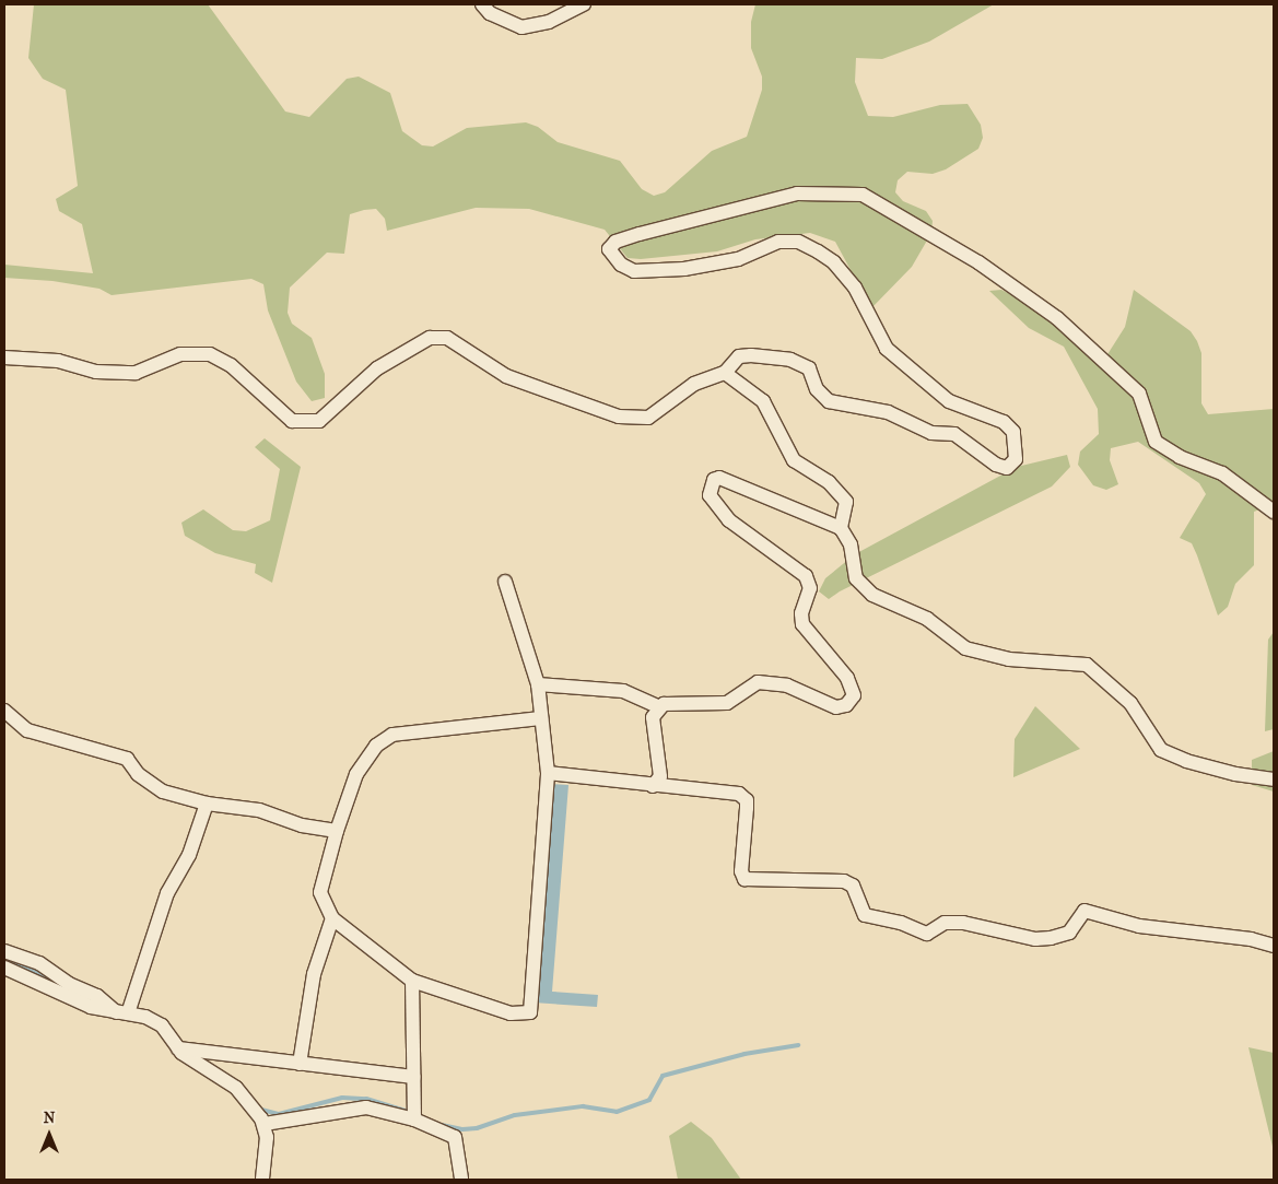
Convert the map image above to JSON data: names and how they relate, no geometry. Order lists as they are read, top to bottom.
{
  "north": "top"
}
